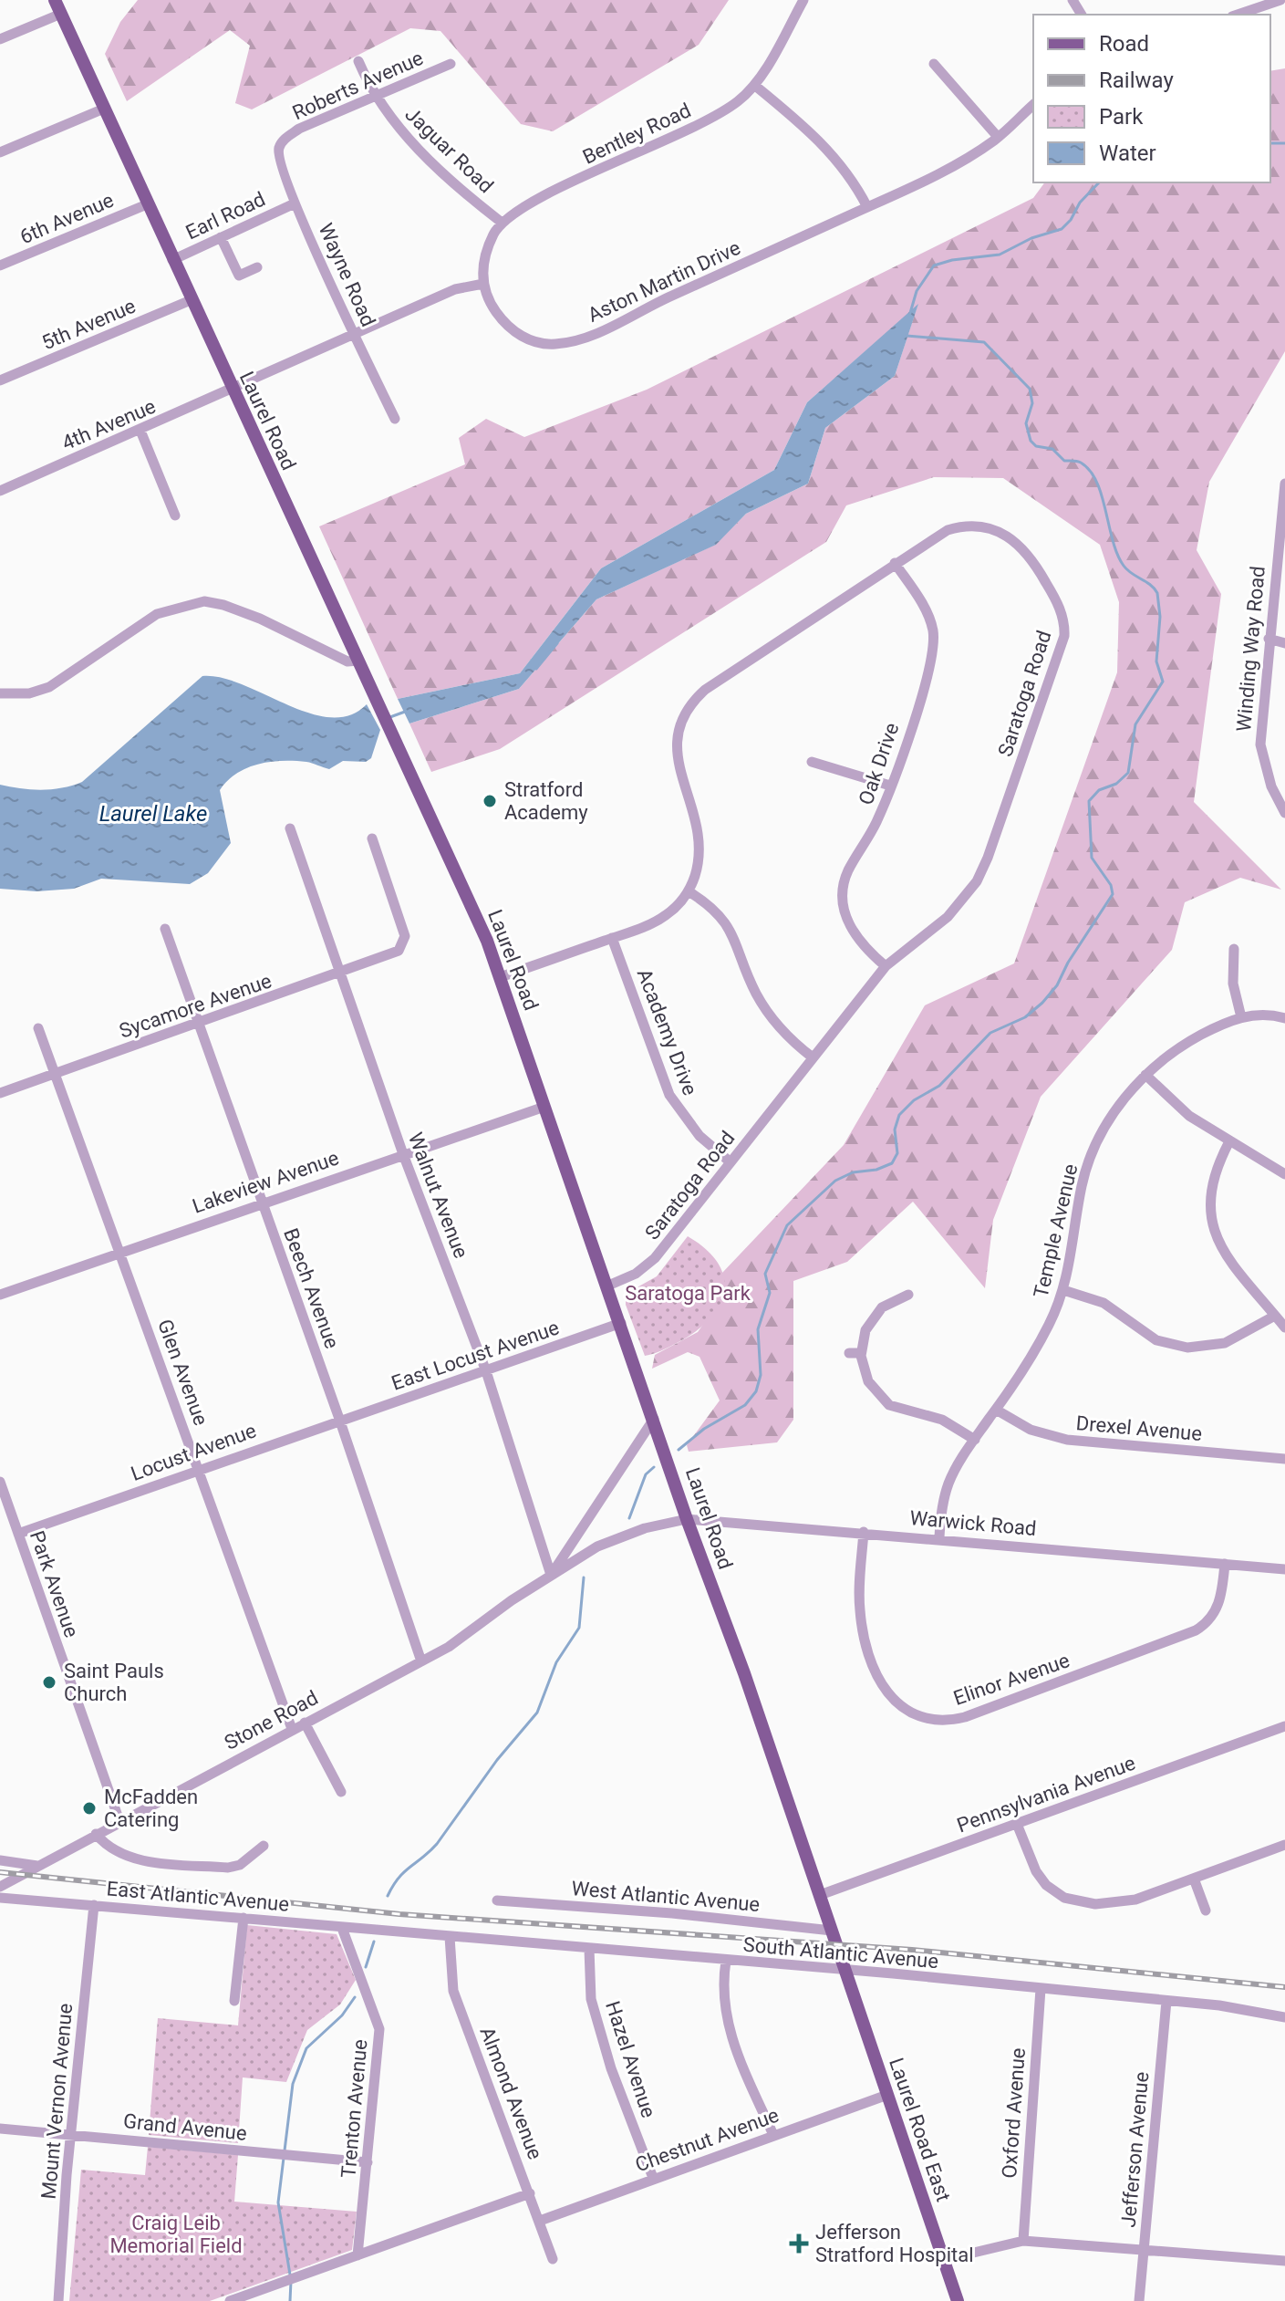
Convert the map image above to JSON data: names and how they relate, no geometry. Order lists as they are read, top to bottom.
{
  "streets": {
    "main road": ["Laurel Road", "Laurel Road East"],
    "street": [
      "Roberts Avenue",
      "Bentley Road",
      "Jaguar Road",
      "Earl Road",
      "6th Avenue",
      "Wayne Road",
      "Aston Martin Drive",
      "5th Avenue",
      "4th Avenue",
      "Winding Way Road",
      "Saratoga Road",
      "Oak Drive",
      "Sycamore Avenue",
      "Academy Drive",
      "Lakeview Avenue",
      "Walnut Avenue",
      "Temple Avenue",
      "Beech Avenue",
      "East Locust Avenue",
      "Glen Avenue",
      "Drexel Avenue",
      "Locust Avenue",
      "Warwick Road",
      "Park Avenue",
      "Elinor Avenue",
      "Stone Road",
      "Pennsylvania Avenue",
      "East Atlantic Avenue",
      "West Atlantic Avenue",
      "South Atlantic Avenue",
      "Hazel Avenue",
      "Almond Avenue",
      "Mount Vernon Avenue",
      "Trenton Avenue",
      "Oxford Avenue",
      "Grand Avenue",
      "Chestnut Avenue",
      "Jefferson Avenue"
    ]
  },
  "crossings": [
    ["Roberts Avenue", "Jaguar Road"],
    ["Roberts Avenue", "Wayne Road"],
    ["Bentley Road", "Jaguar Road"],
    ["Bentley Road", "Aston Martin Drive"],
    ["Earl Road", "Wayne Road"],
    ["Earl Road", "Laurel Road"],
    ["6th Avenue", "Laurel Road"],
    ["5th Avenue", "Laurel Road"],
    ["Laurel Road", "4th Avenue"],
    ["Laurel Road", "Saratoga Road"],
    ["Laurel Road", "Lakeview Avenue"],
    ["Laurel Road", "East Locust Avenue"],
    ["Laurel Road", "Warwick Road"],
    ["Laurel Road", "Stone Road"],
    ["Laurel Road", "Pennsylvania Avenue"],
    ["Laurel Road", "West Atlantic Avenue"],
    ["Laurel Road", "South Atlantic Avenue"],
    ["Laurel Road", "Laurel Road East"],
    ["Saratoga Road", "Oak Drive"],
    ["Saratoga Road", "Academy Drive"],
    ["Sycamore Avenue", "Walnut Avenue"],
    ["Sycamore Avenue", "Beech Avenue"],
    ["Sycamore Avenue", "Glen Avenue"],
    ["Lakeview Avenue", "Walnut Avenue"],
    ["Lakeview Avenue", "Beech Avenue"],
    ["Lakeview Avenue", "Glen Avenue"],
    ["Walnut Avenue", "East Locust Avenue"],
    ["Walnut Avenue", "Stone Road"],
    ["Temple Avenue", "Drexel Avenue"],
    ["Temple Avenue", "Warwick Road"],
    ["Beech Avenue", "East Locust Avenue"],
    ["Beech Avenue", "Locust Avenue"],
    ["Beech Avenue", "Stone Road"],
    ["East Locust Avenue", "Locust Avenue"],
    ["Glen Avenue", "Locust Avenue"],
    ["Glen Avenue", "Stone Road"],
    ["Locust Avenue", "Park Avenue"],
    ["Warwick Road", "Elinor Avenue"],
    ["Warwick Road", "Stone Road"],
    ["Park Avenue", "Stone Road"],
    ["East Atlantic Avenue", "South Atlantic Avenue"],
    ["East Atlantic Avenue", "Mount Vernon Avenue"],
    ["East Atlantic Avenue", "Trenton Avenue"],
    ["South Atlantic Avenue", "Hazel Avenue"],
    ["South Atlantic Avenue", "Almond Avenue"],
    ["South Atlantic Avenue", "Oxford Avenue"],
    ["South Atlantic Avenue", "Laurel Road East"],
    ["South Atlantic Avenue", "Jefferson Avenue"],
    ["Hazel Avenue", "Chestnut Avenue"],
    ["Almond Avenue", "Chestnut Avenue"],
    ["Mount Vernon Avenue", "Grand Avenue"],
    ["Trenton Avenue", "Grand Avenue"],
    ["Laurel Road East", "Chestnut Avenue"]
  ],
  "water": ["Laurel Lake"],
  "parks": ["Saratoga Park", "Craig Leib Memorial Field"],
  "places": {
    "other": ["Stratford Academy", "Saint Pauls Church", "McFadden Catering"],
    "health": ["Jefferson Stratford Hospital"]
  },
  "legend": [
    "Road",
    "Railway",
    "Park",
    "Water"
  ]
}
